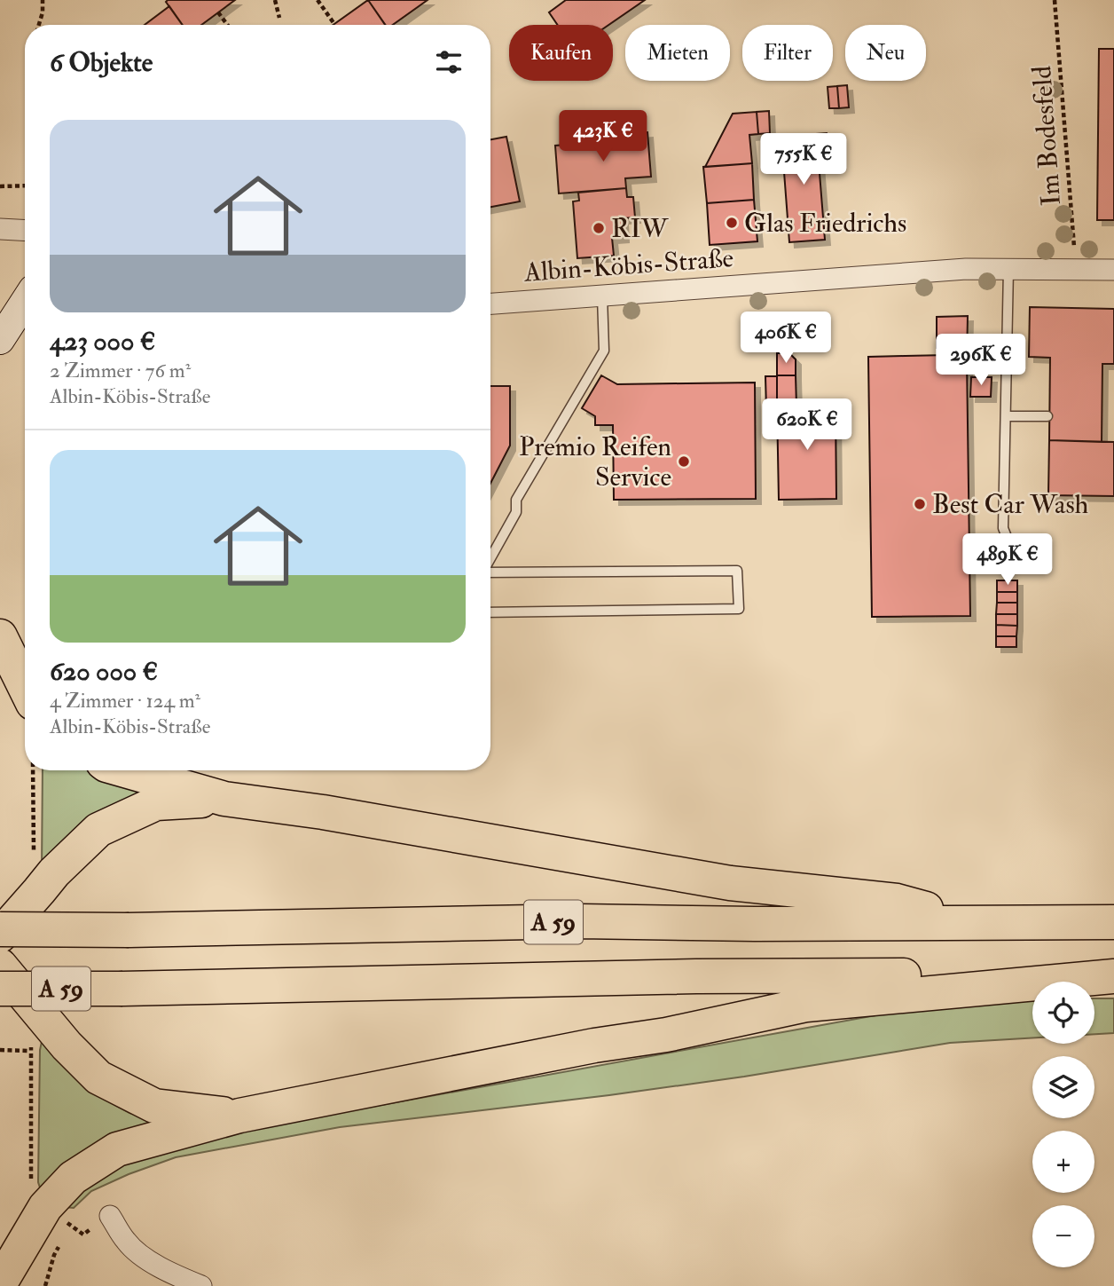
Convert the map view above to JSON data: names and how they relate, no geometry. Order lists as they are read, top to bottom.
{
  "streets": {
    "highway": ["A 59"],
    "street": ["Albin-Köbis-Straße"],
    "path": ["Im Bodesfeld"]
  },
  "crossings": [
    ["Im Bodesfeld", "Albin-Köbis-Straße"]
  ],
  "places": [
    "Glas Friedrichs",
    "RIW",
    "Premio Reifen Service",
    "Best Car Wash"
  ],
  "page": {
    "chip": [
      "Kaufen",
      "Mieten",
      "Filter",
      "Neu"
    ],
    "heading": "6 Objekte",
    "list": [
      {
        "name": "423 000 €",
        "note": "2 Zimmer · 76 m² · Albin-Köbis-Straße"
      },
      {
        "name": "620 000 €",
        "note": "4 Zimmer · 124 m² · Albin-Köbis-Straße"
      }
    ],
    "price": [
      "423K €",
      "755K €",
      "406K €",
      "296K €",
      "620K €",
      "489K €"
    ],
    "map_buttons": ["+", "−"]
  }
}
